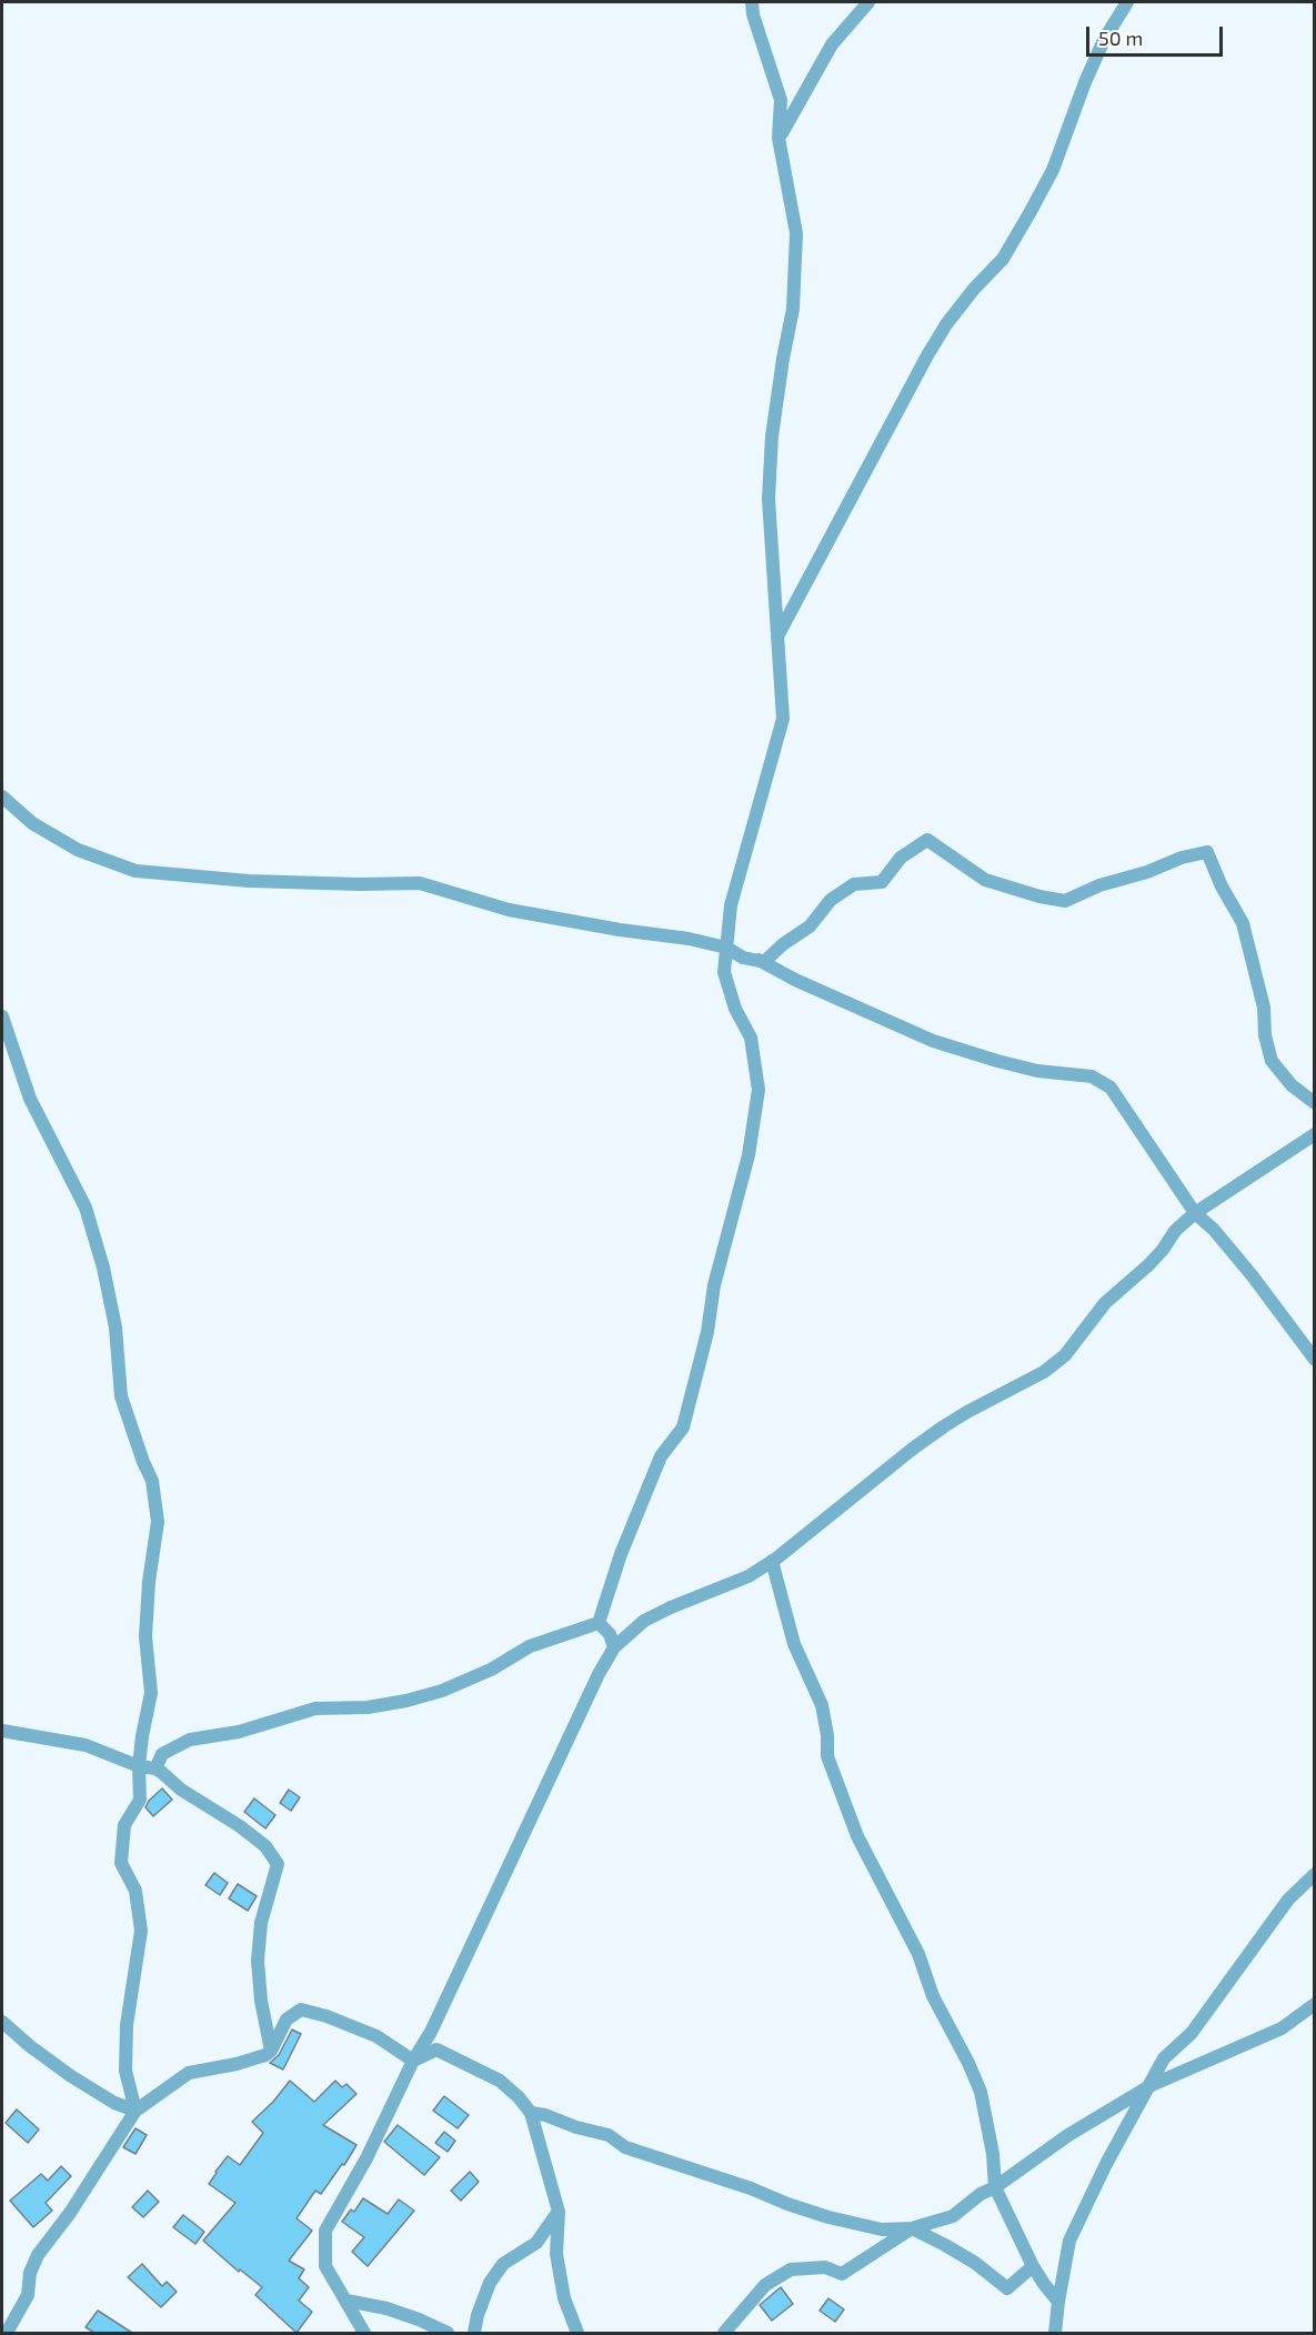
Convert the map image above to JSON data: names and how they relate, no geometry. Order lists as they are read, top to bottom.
{
  "scale_bar": "50 m"
}
